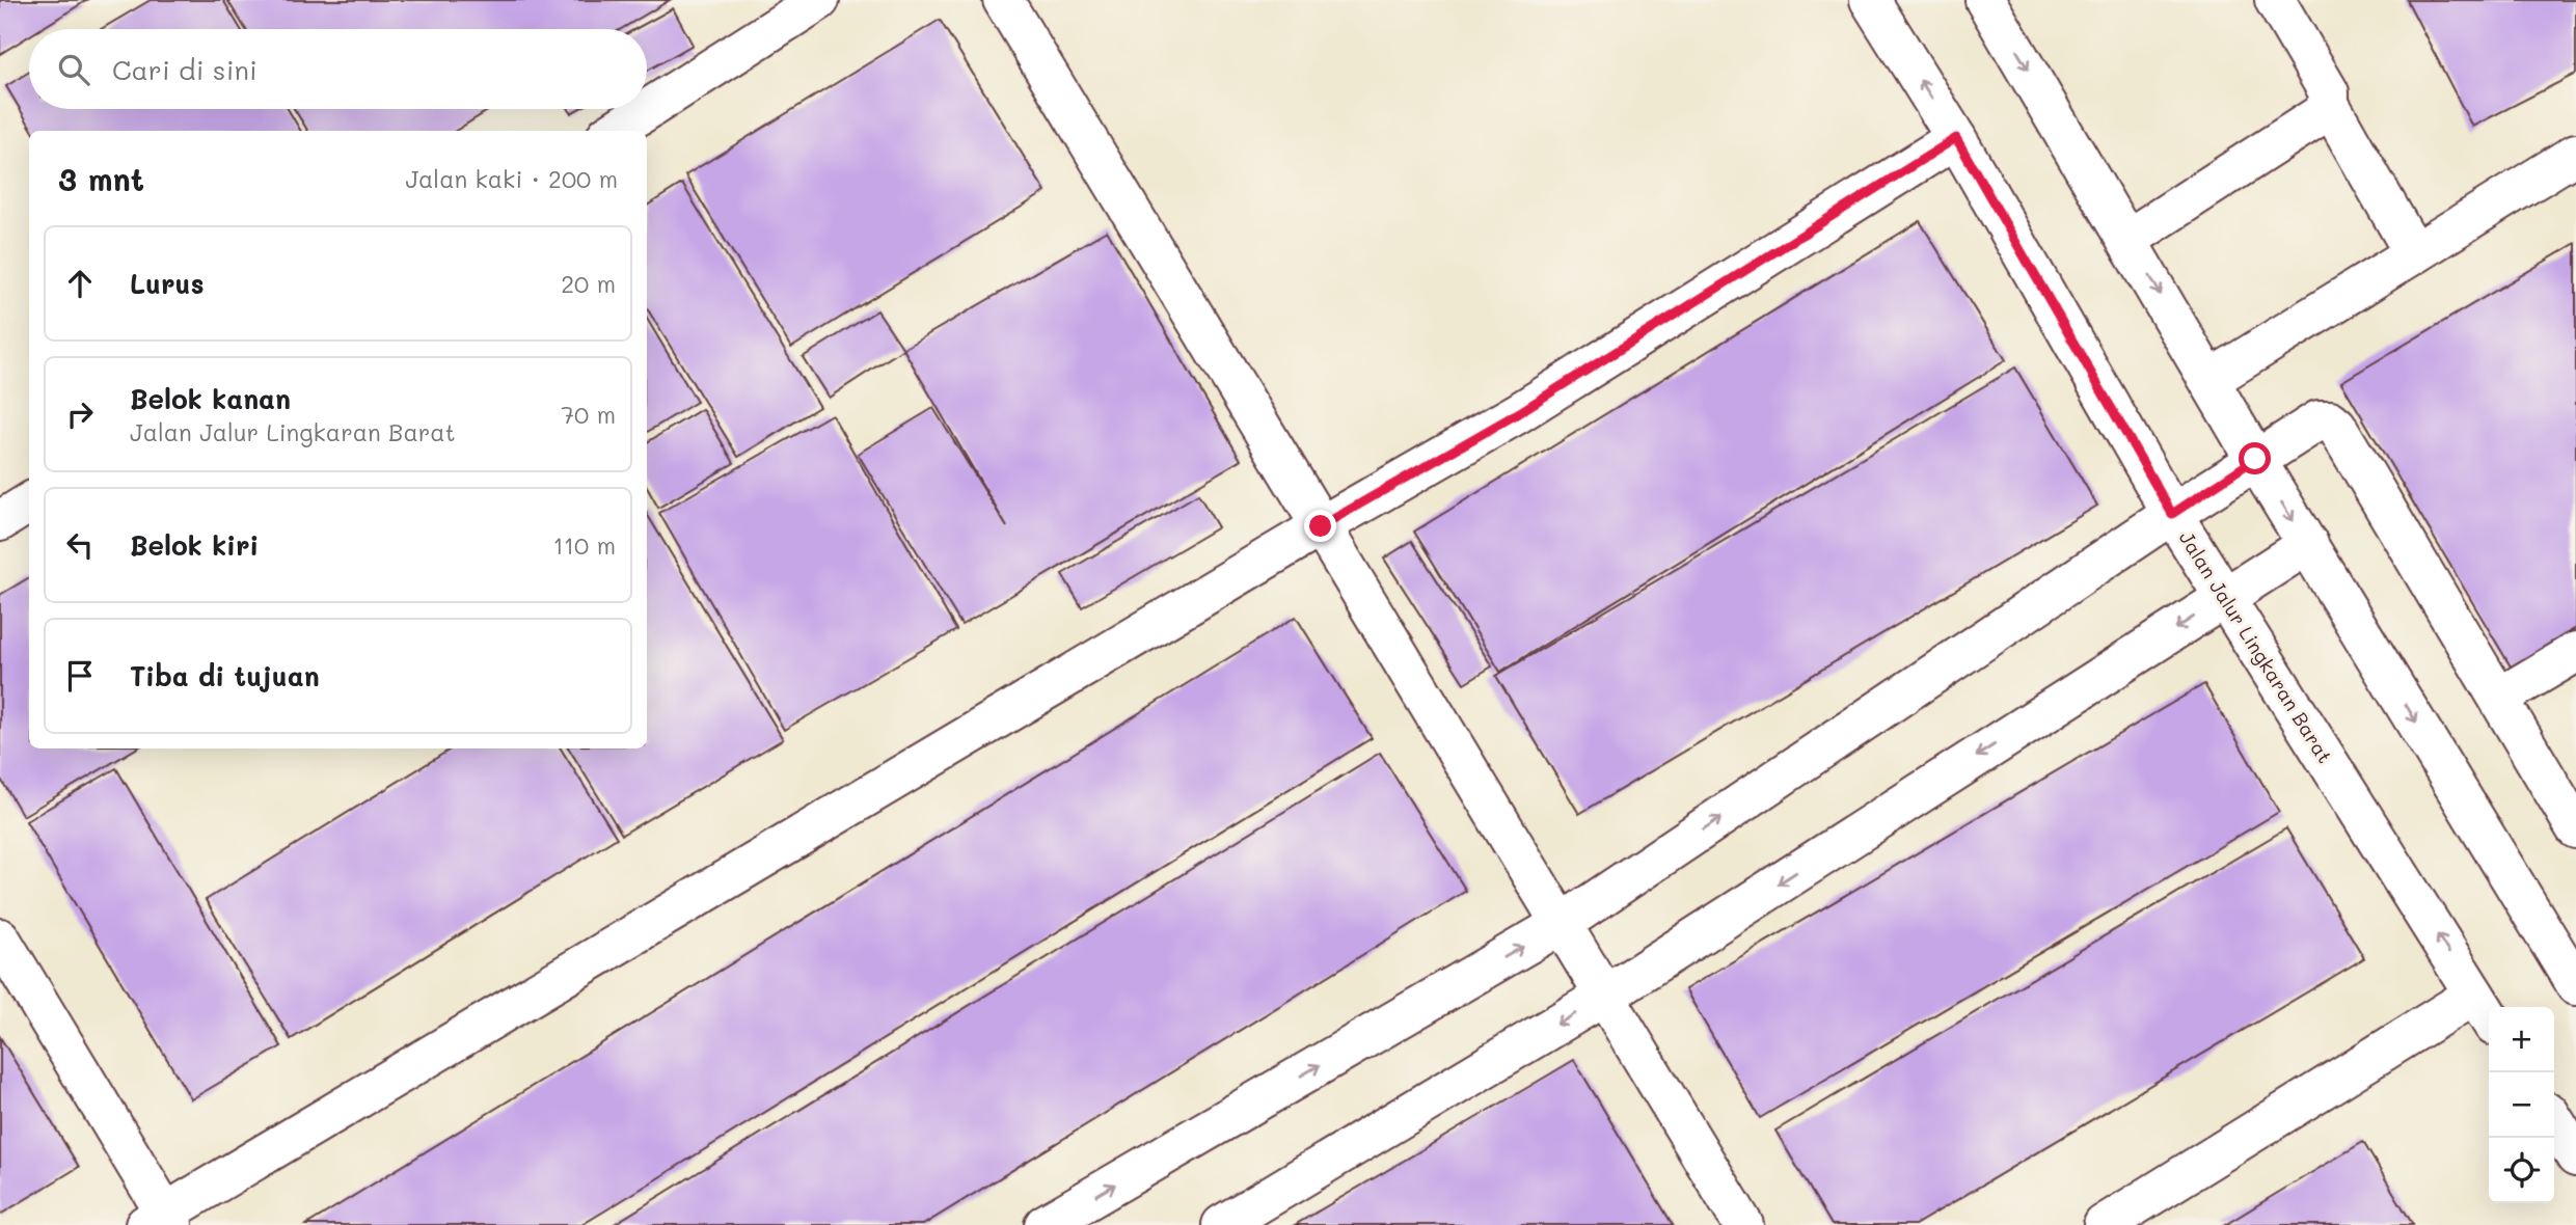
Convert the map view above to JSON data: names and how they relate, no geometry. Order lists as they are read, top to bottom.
{
  "streets": {
    "street": ["Jalan Jalur Lingkaran Barat"]
  },
  "page": {
    "search": "Cari di sini",
    "heading": ["3 mnt", "Jalan kaki · 200 m"],
    "list": [
      ["Lurus", "20 m"],
      ["Belok kanan", "Jalan Jalur Lingkaran Barat", "70 m"],
      ["Belok kiri", "110 m"],
      "Tiba di tujuan"
    ],
    "map_buttons": ["+", "−"]
  }
}
